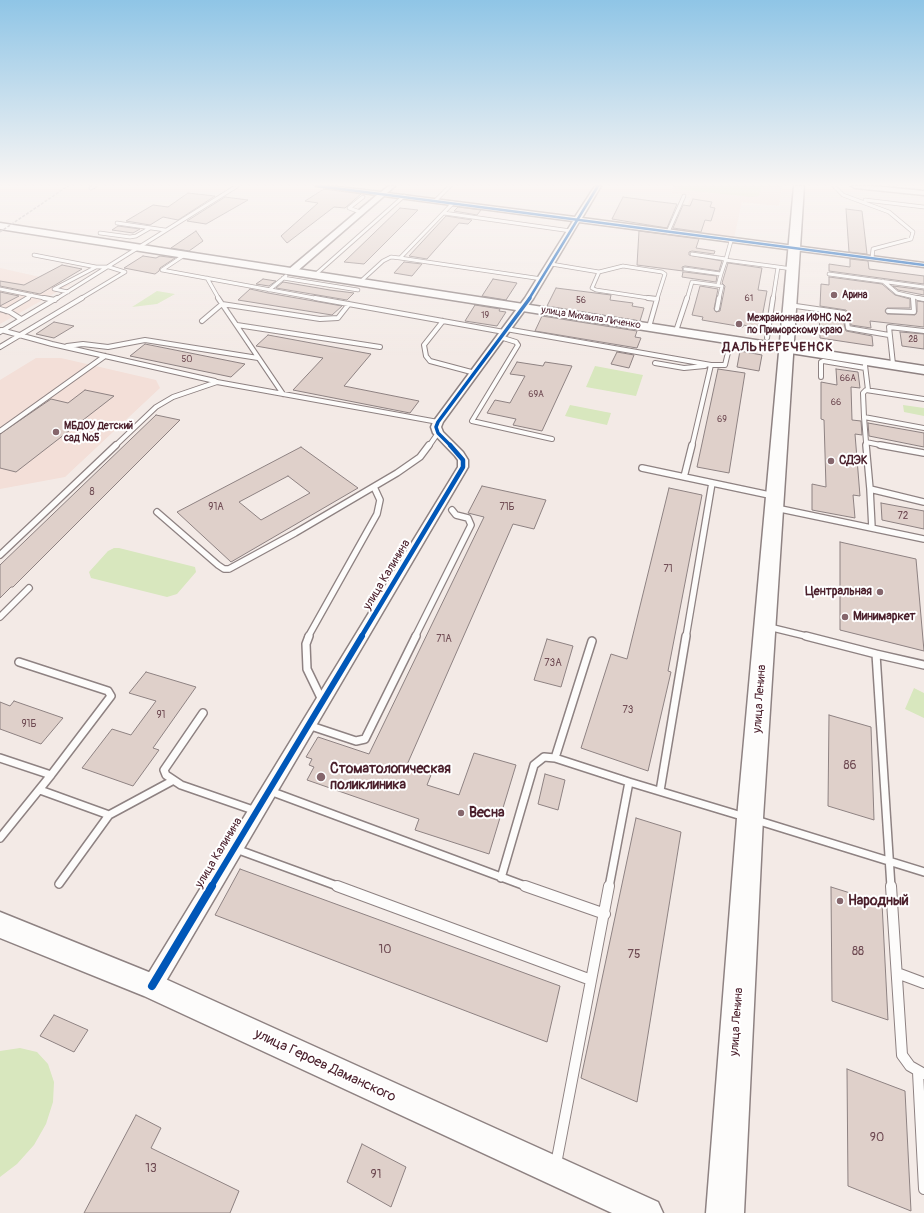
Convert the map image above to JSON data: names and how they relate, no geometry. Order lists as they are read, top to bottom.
{
  "streets": {
    "main road": ["улица Михаила Личенко", "улица Ленина", "улица Героев Даманского"],
    "street": ["улица Калинина"]
  },
  "crossings": [
    ["улица Михаила Личенко", "улица Ленина"],
    ["улица Калинина", "улица Героев Даманского"]
  ],
  "districts": ["ДАЛЬНЕРЕЧЕНСК"],
  "places": [
    "Арина",
    "Межрайонная ИФНС №2 по Приморскому краю",
    "МБДОУ Детский сад №5",
    "СДЭК",
    "Центральная",
    "Минимаркет",
    "Стоматологическая поликлиника",
    "Весна",
    "Народный"
  ],
  "house_numbers": [
    "61",
    "56",
    "19",
    "28",
    "50",
    "66А",
    "69А",
    "66",
    "69",
    "8",
    "91А",
    "71Б",
    "72",
    "71",
    "71А",
    "73А",
    "73",
    "91",
    "91Б",
    "86",
    "10",
    "88",
    "75",
    "90",
    "13",
    "91"
  ]
}
